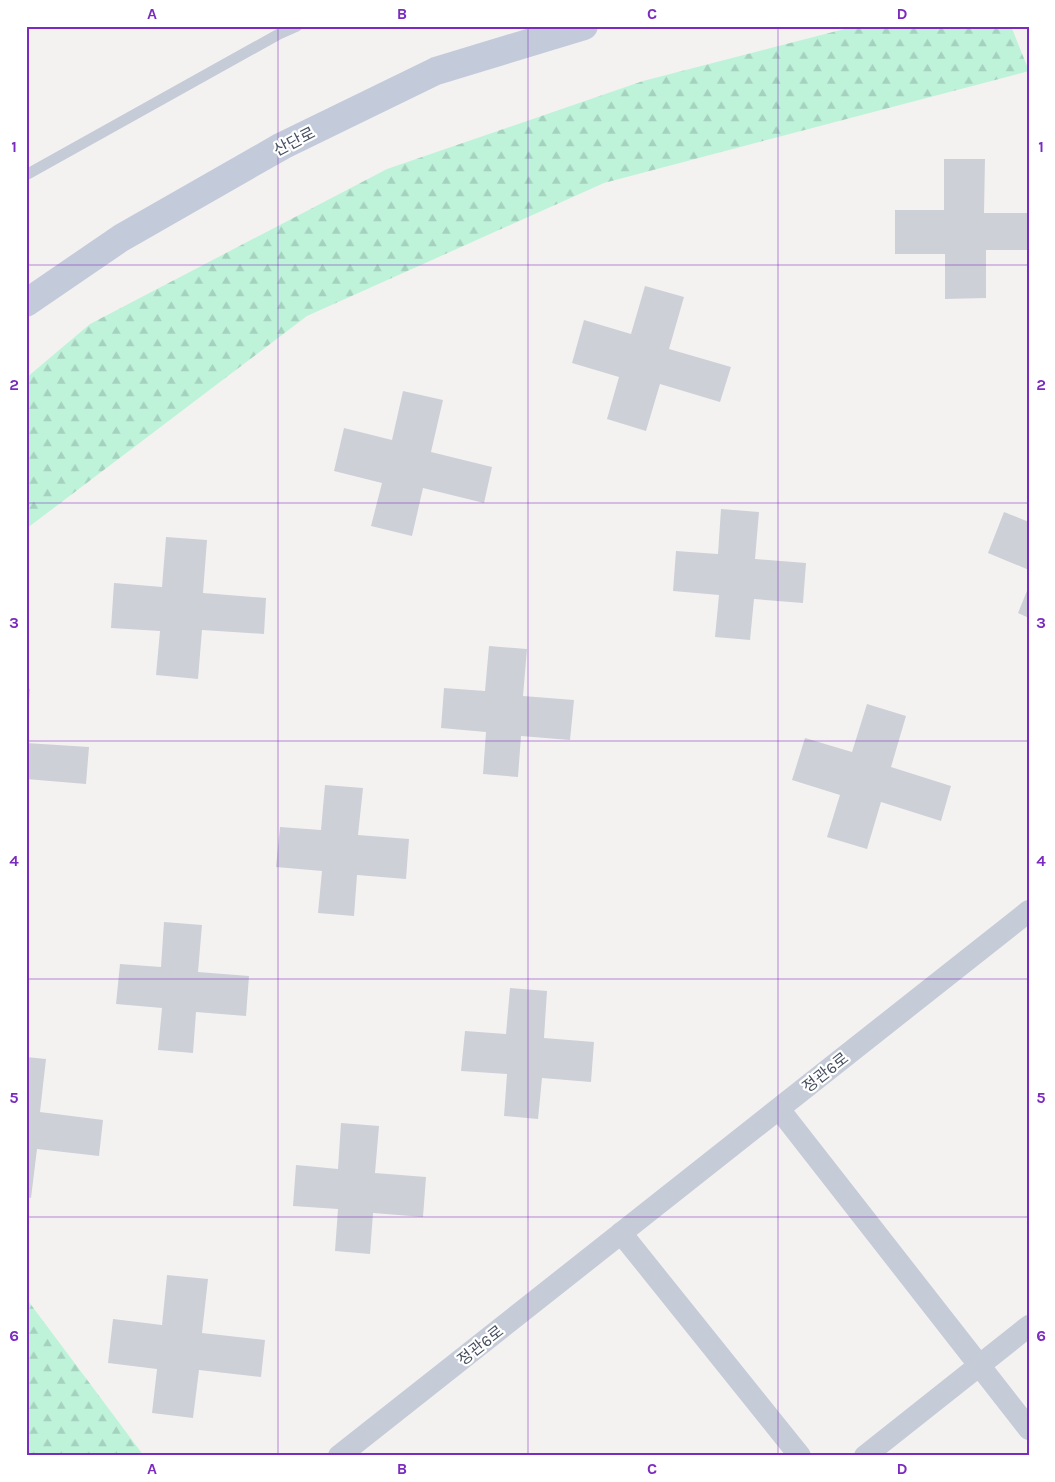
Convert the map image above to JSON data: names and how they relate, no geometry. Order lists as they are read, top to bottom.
{
  "streets": {
    "street": ["산단로", "정관6로"]
  },
  "grid": {
    "columns": [
      "A",
      "B",
      "C",
      "D"
    ],
    "rows": [
      "1",
      "2",
      "3",
      "4",
      "5",
      "6"
    ]
  }
}
